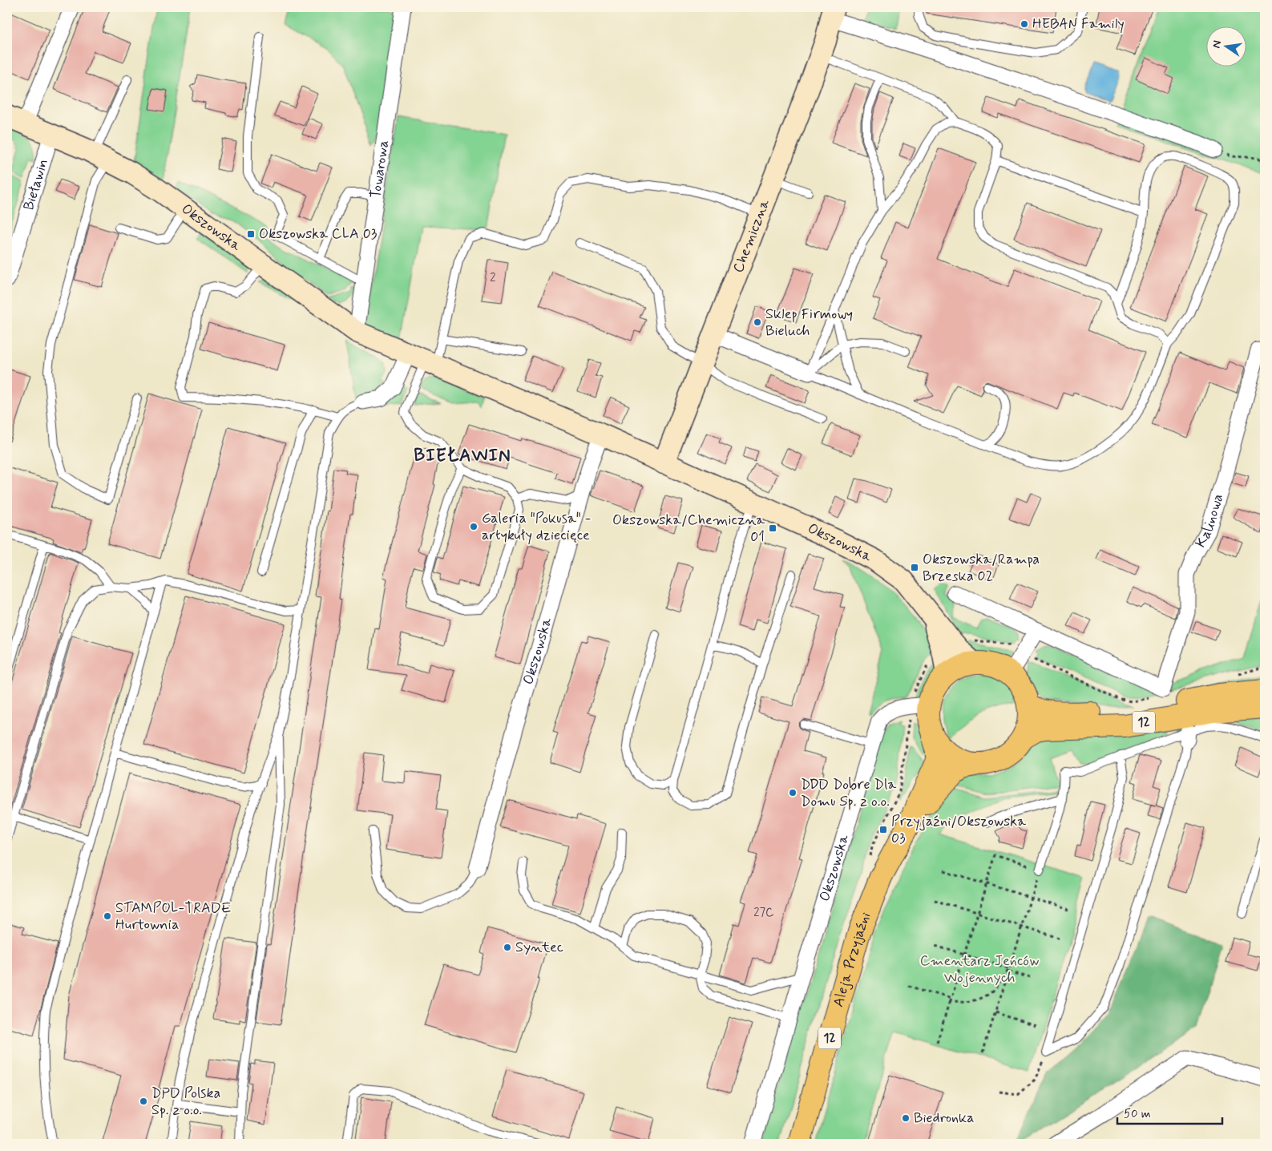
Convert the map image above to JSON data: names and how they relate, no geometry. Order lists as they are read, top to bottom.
{
  "streets": {
    "highway": ["12", "Aleja Przyjaźni"],
    "main road": ["Okszowska", "Chemiczna"],
    "street": ["Towarowa", "Bieławin", "Kalinowa"]
  },
  "crossings": [
    ["Towarowa", "Okszowska"],
    ["Bieławin", "Okszowska"],
    ["Okszowska", "Chemiczna"],
    ["Okszowska", "12"],
    ["Okszowska", "Aleja Przyjaźni"],
    ["12", "Aleja Przyjaźni"]
  ],
  "districts": ["BIEŁAWIN"],
  "parks": ["Cmentarz Jeńców Wojennych"],
  "places": {
    "other": [
      "HEBAN Family",
      "Sklep Firmowy Bieluch",
      "Galeria \"Pokusa\" - artykuły dziecięce",
      "DDD Dobre Dla Domu Sp. z o.o.",
      "STAMPOL-TRADE Hurtownia",
      "Syntec",
      "DPD Polska Sp. z o.o.",
      "Biedronka"
    ],
    "transit": [
      "Okszowska CLA 03",
      "Okszowska/Chemiczna 01",
      "Okszowska/Rampa Brzeska 02",
      "Przyjaźni/Okszowska 03"
    ]
  },
  "house_numbers": ["2", "27C"],
  "scale_bar": "50 m",
  "north": "left"
}
